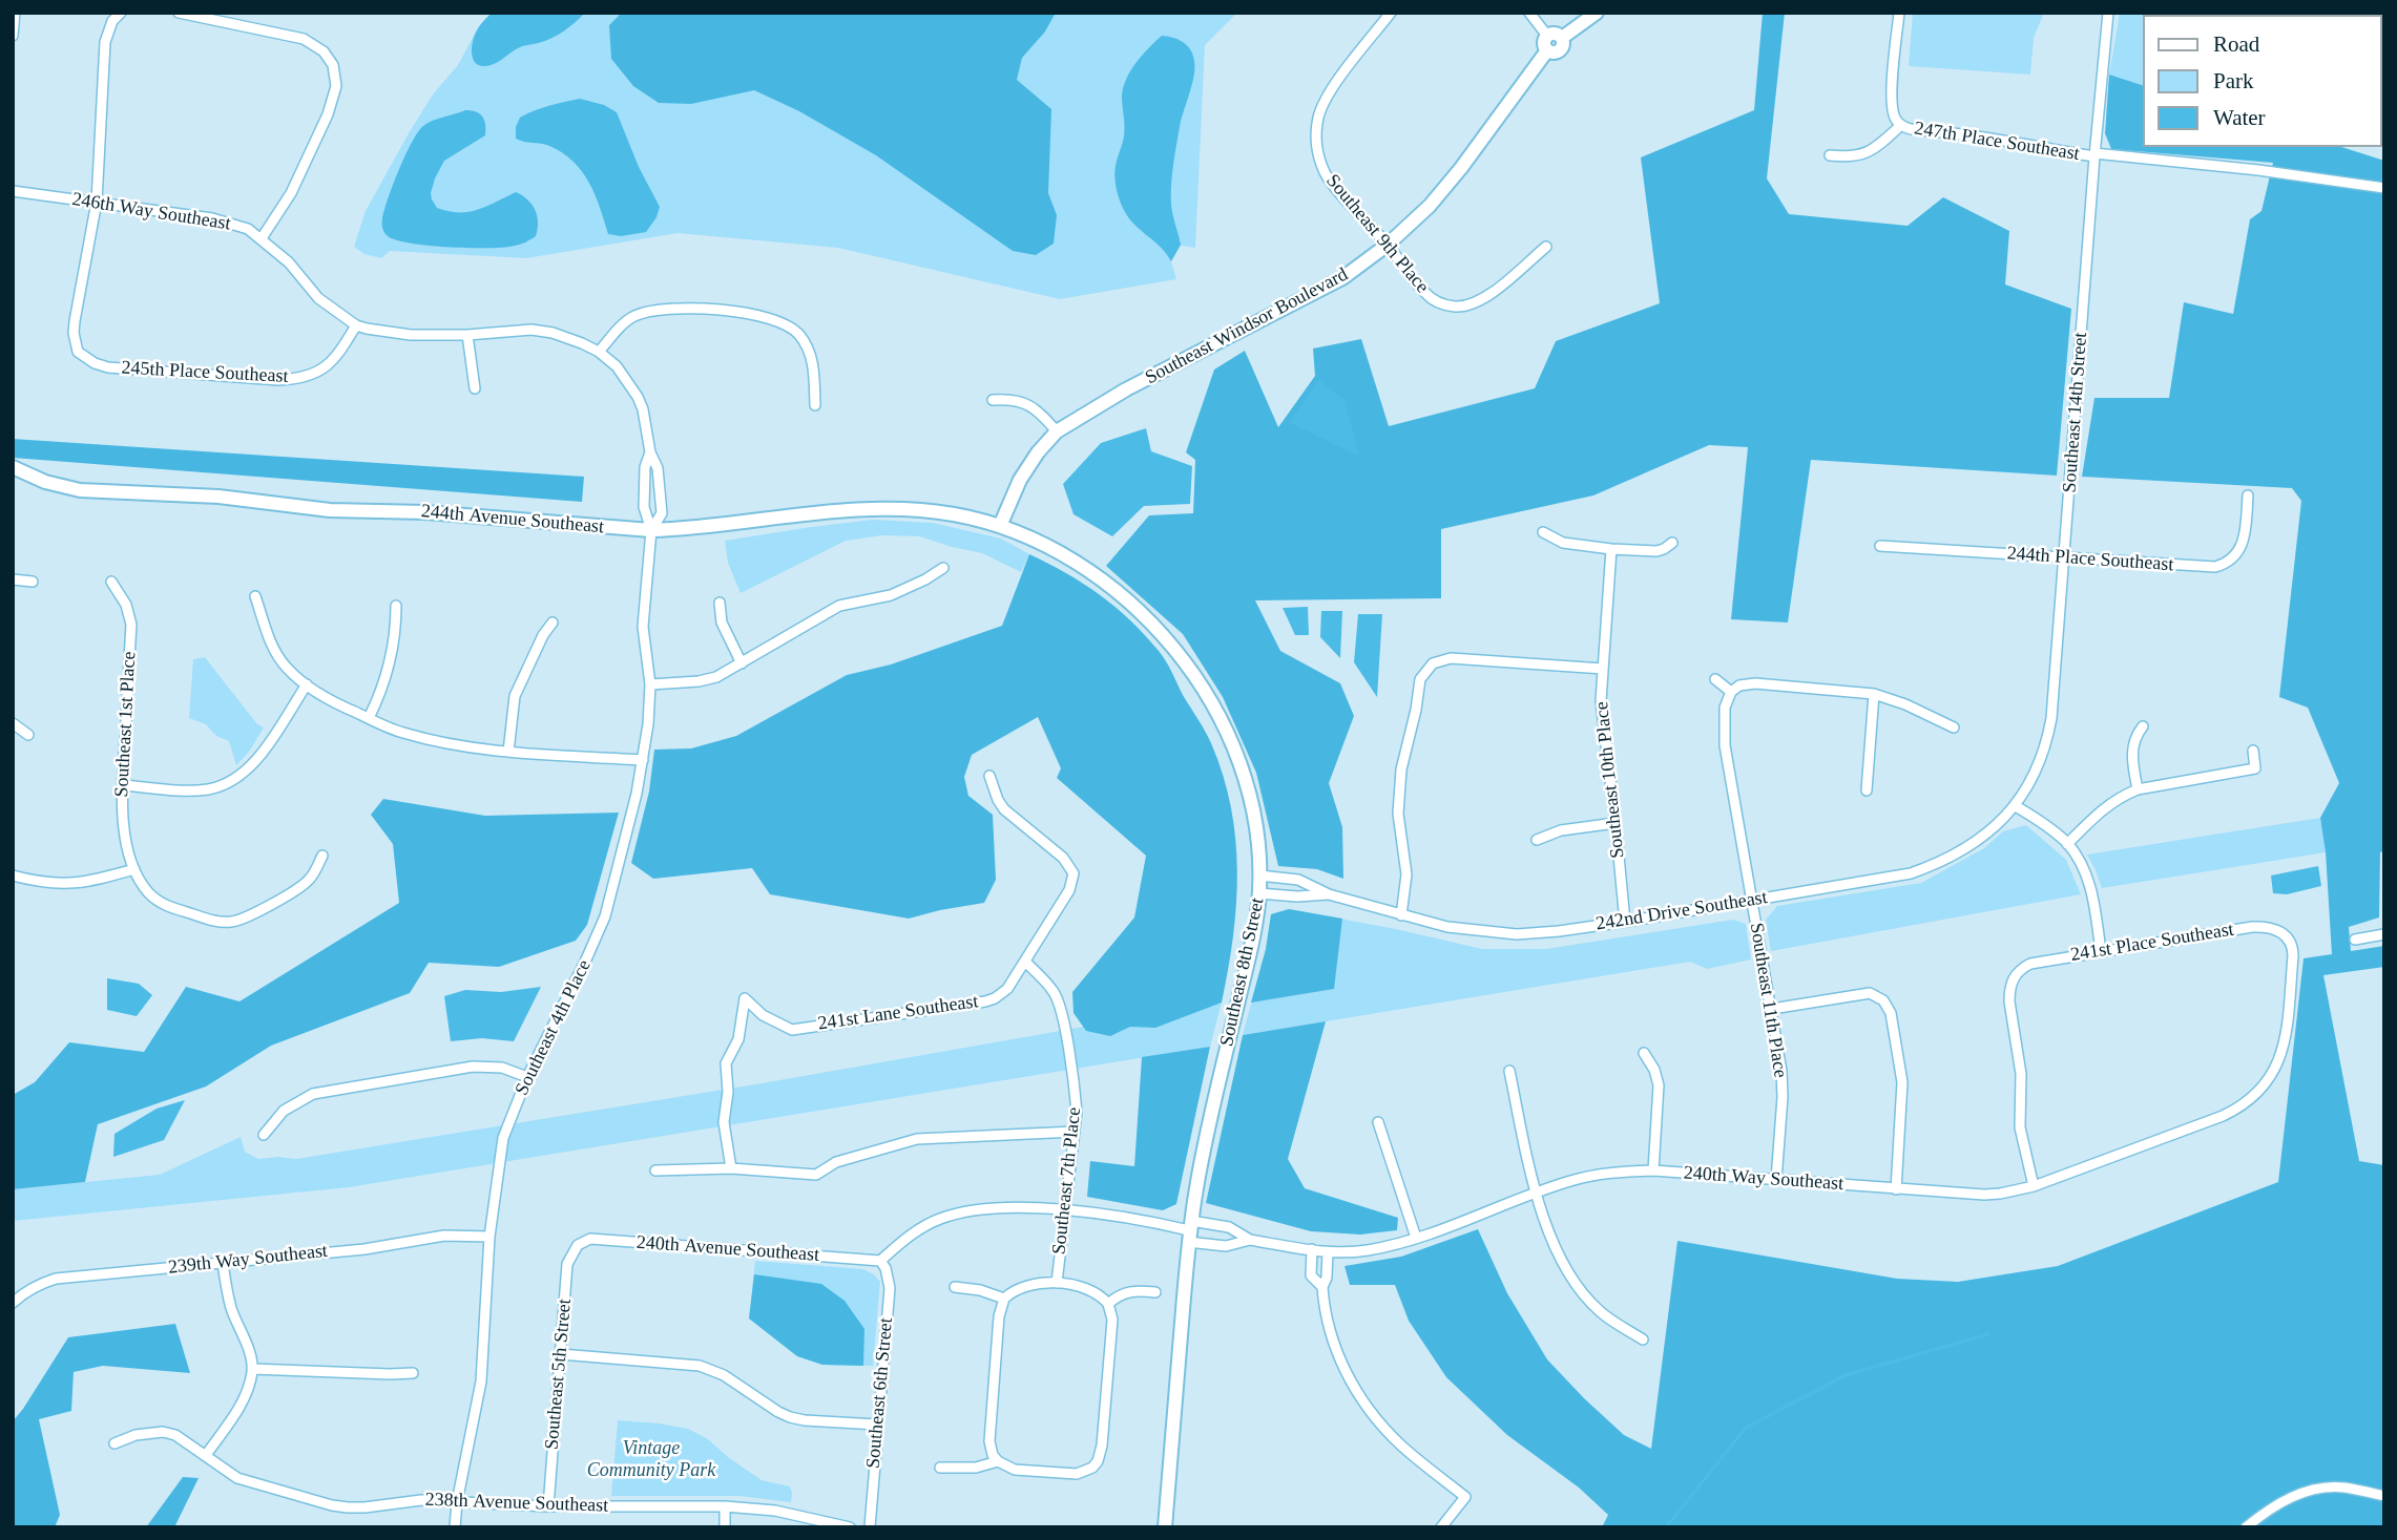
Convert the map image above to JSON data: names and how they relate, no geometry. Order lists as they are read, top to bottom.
{
  "streets": {
    "street": [
      "247th Place Southeast",
      "246th Way Southeast",
      "Southeast 9th Place",
      "Southeast Windsor Boulevard",
      "245th Place Southeast",
      "Southeast 14th Street",
      "244th Avenue Southeast",
      "244th Place Southeast",
      "Southeast 1st Place",
      "Southeast 10th Place",
      "242nd Drive Southeast",
      "241st Place Southeast",
      "Southeast 8th Street",
      "Southeast 11th Place",
      "241st Lane Southeast",
      "Southeast 4th Place",
      "240th Way Southeast",
      "Southeast 7th Place",
      "240th Avenue Southeast",
      "239th Way Southeast",
      "Southeast 5th Street",
      "Southeast 6th Street",
      "238th Avenue Southeast"
    ]
  },
  "crossings": [
    ["247th Place Southeast", "Southeast 14th Street"],
    ["246th Way Southeast", "245th Place Southeast"],
    ["246th Way Southeast", "Southeast 4th Place"],
    ["Southeast 9th Place", "Southeast Windsor Boulevard"],
    ["Southeast Windsor Boulevard", "244th Avenue Southeast"],
    ["Southeast Windsor Boulevard", "Southeast 8th Street"],
    ["Southeast 14th Street", "244th Place Southeast"],
    ["Southeast 14th Street", "242nd Drive Southeast"],
    ["244th Avenue Southeast", "Southeast 8th Street"],
    ["244th Avenue Southeast", "Southeast 4th Place"],
    ["Southeast 10th Place", "242nd Drive Southeast"],
    ["242nd Drive Southeast", "Southeast 8th Street"],
    ["242nd Drive Southeast", "Southeast 11th Place"],
    ["241st Place Southeast", "240th Way Southeast"],
    ["Southeast 8th Street", "240th Way Southeast"],
    ["Southeast 11th Place", "240th Way Southeast"],
    ["241st Lane Southeast", "Southeast 7th Place"],
    ["Southeast 4th Place", "239th Way Southeast"],
    ["Southeast 4th Place", "238th Avenue Southeast"],
    ["240th Way Southeast", "Southeast 7th Place"],
    ["240th Way Southeast", "240th Avenue Southeast"],
    ["240th Way Southeast", "Southeast 6th Street"],
    ["240th Avenue Southeast", "Southeast 5th Street"],
    ["240th Avenue Southeast", "Southeast 6th Street"],
    ["Southeast 5th Street", "238th Avenue Southeast"]
  ],
  "parks": ["Vintage Community Park"],
  "legend": ["Road", "Park", "Water"]
}
